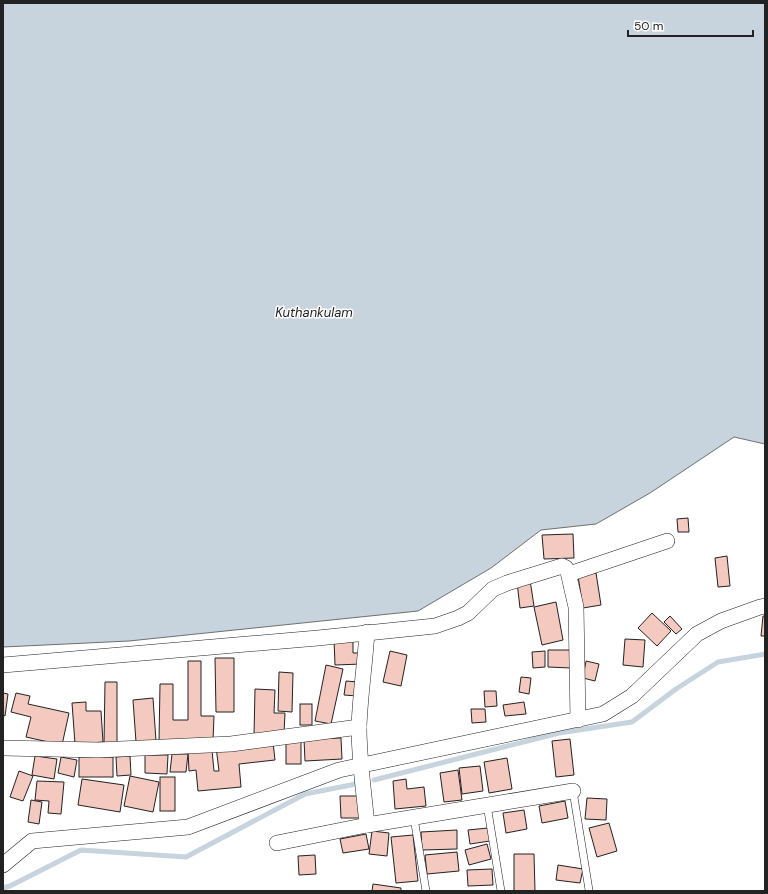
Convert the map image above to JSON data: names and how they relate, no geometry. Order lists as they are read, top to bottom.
{
  "water": ["Kuthankulam"],
  "scale_bar": "50 m"
}
